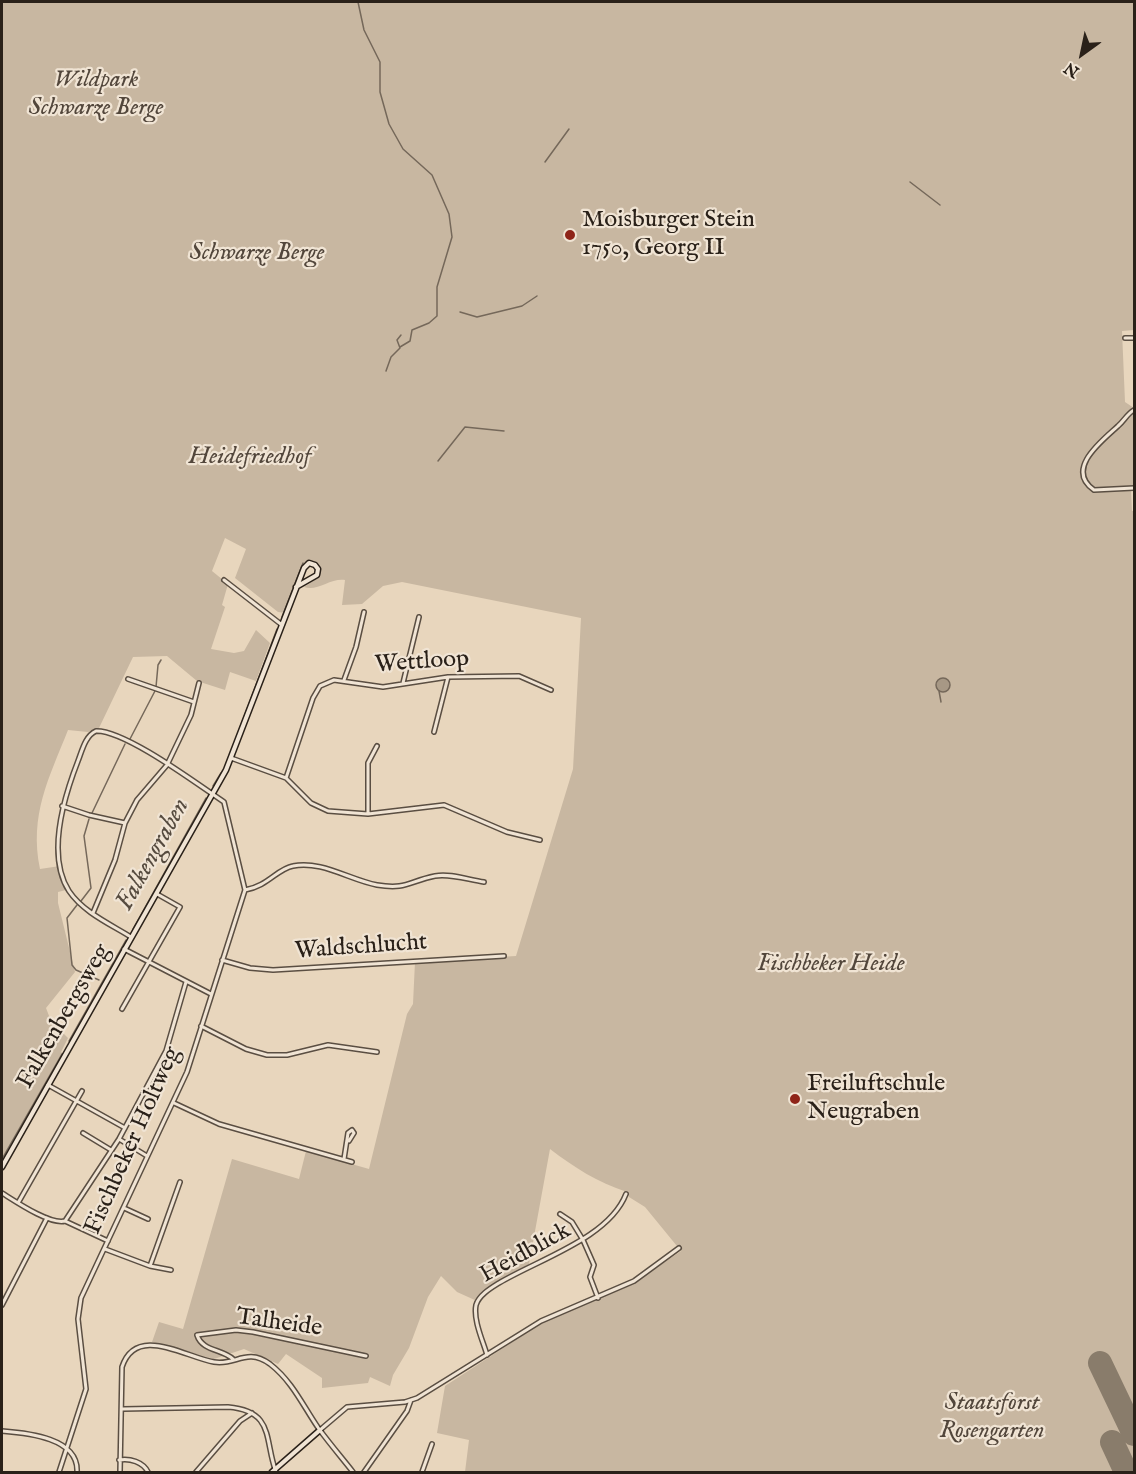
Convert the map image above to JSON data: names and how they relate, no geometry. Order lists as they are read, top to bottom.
{
  "streets": {
    "street": [
      "Wettloop",
      "Waldschlucht",
      "Falkenbergsweg",
      "Fischbeker Holtweg",
      "Heidblick",
      "Talheide"
    ]
  },
  "crossings": [
    ["Waldschlucht", "Fischbeker Holtweg"]
  ],
  "water": ["Falkengraben"],
  "parks": [
    "Wildpark Schwarze Berge",
    "Schwarze Berge",
    "Heidefriedhof",
    "Fischbeker Heide",
    "Staatsforst Rosengarten"
  ],
  "places": ["Moisburger Stein 1750, Georg II", "Freiluftschule Neugraben"],
  "north": "bottom left"
}
